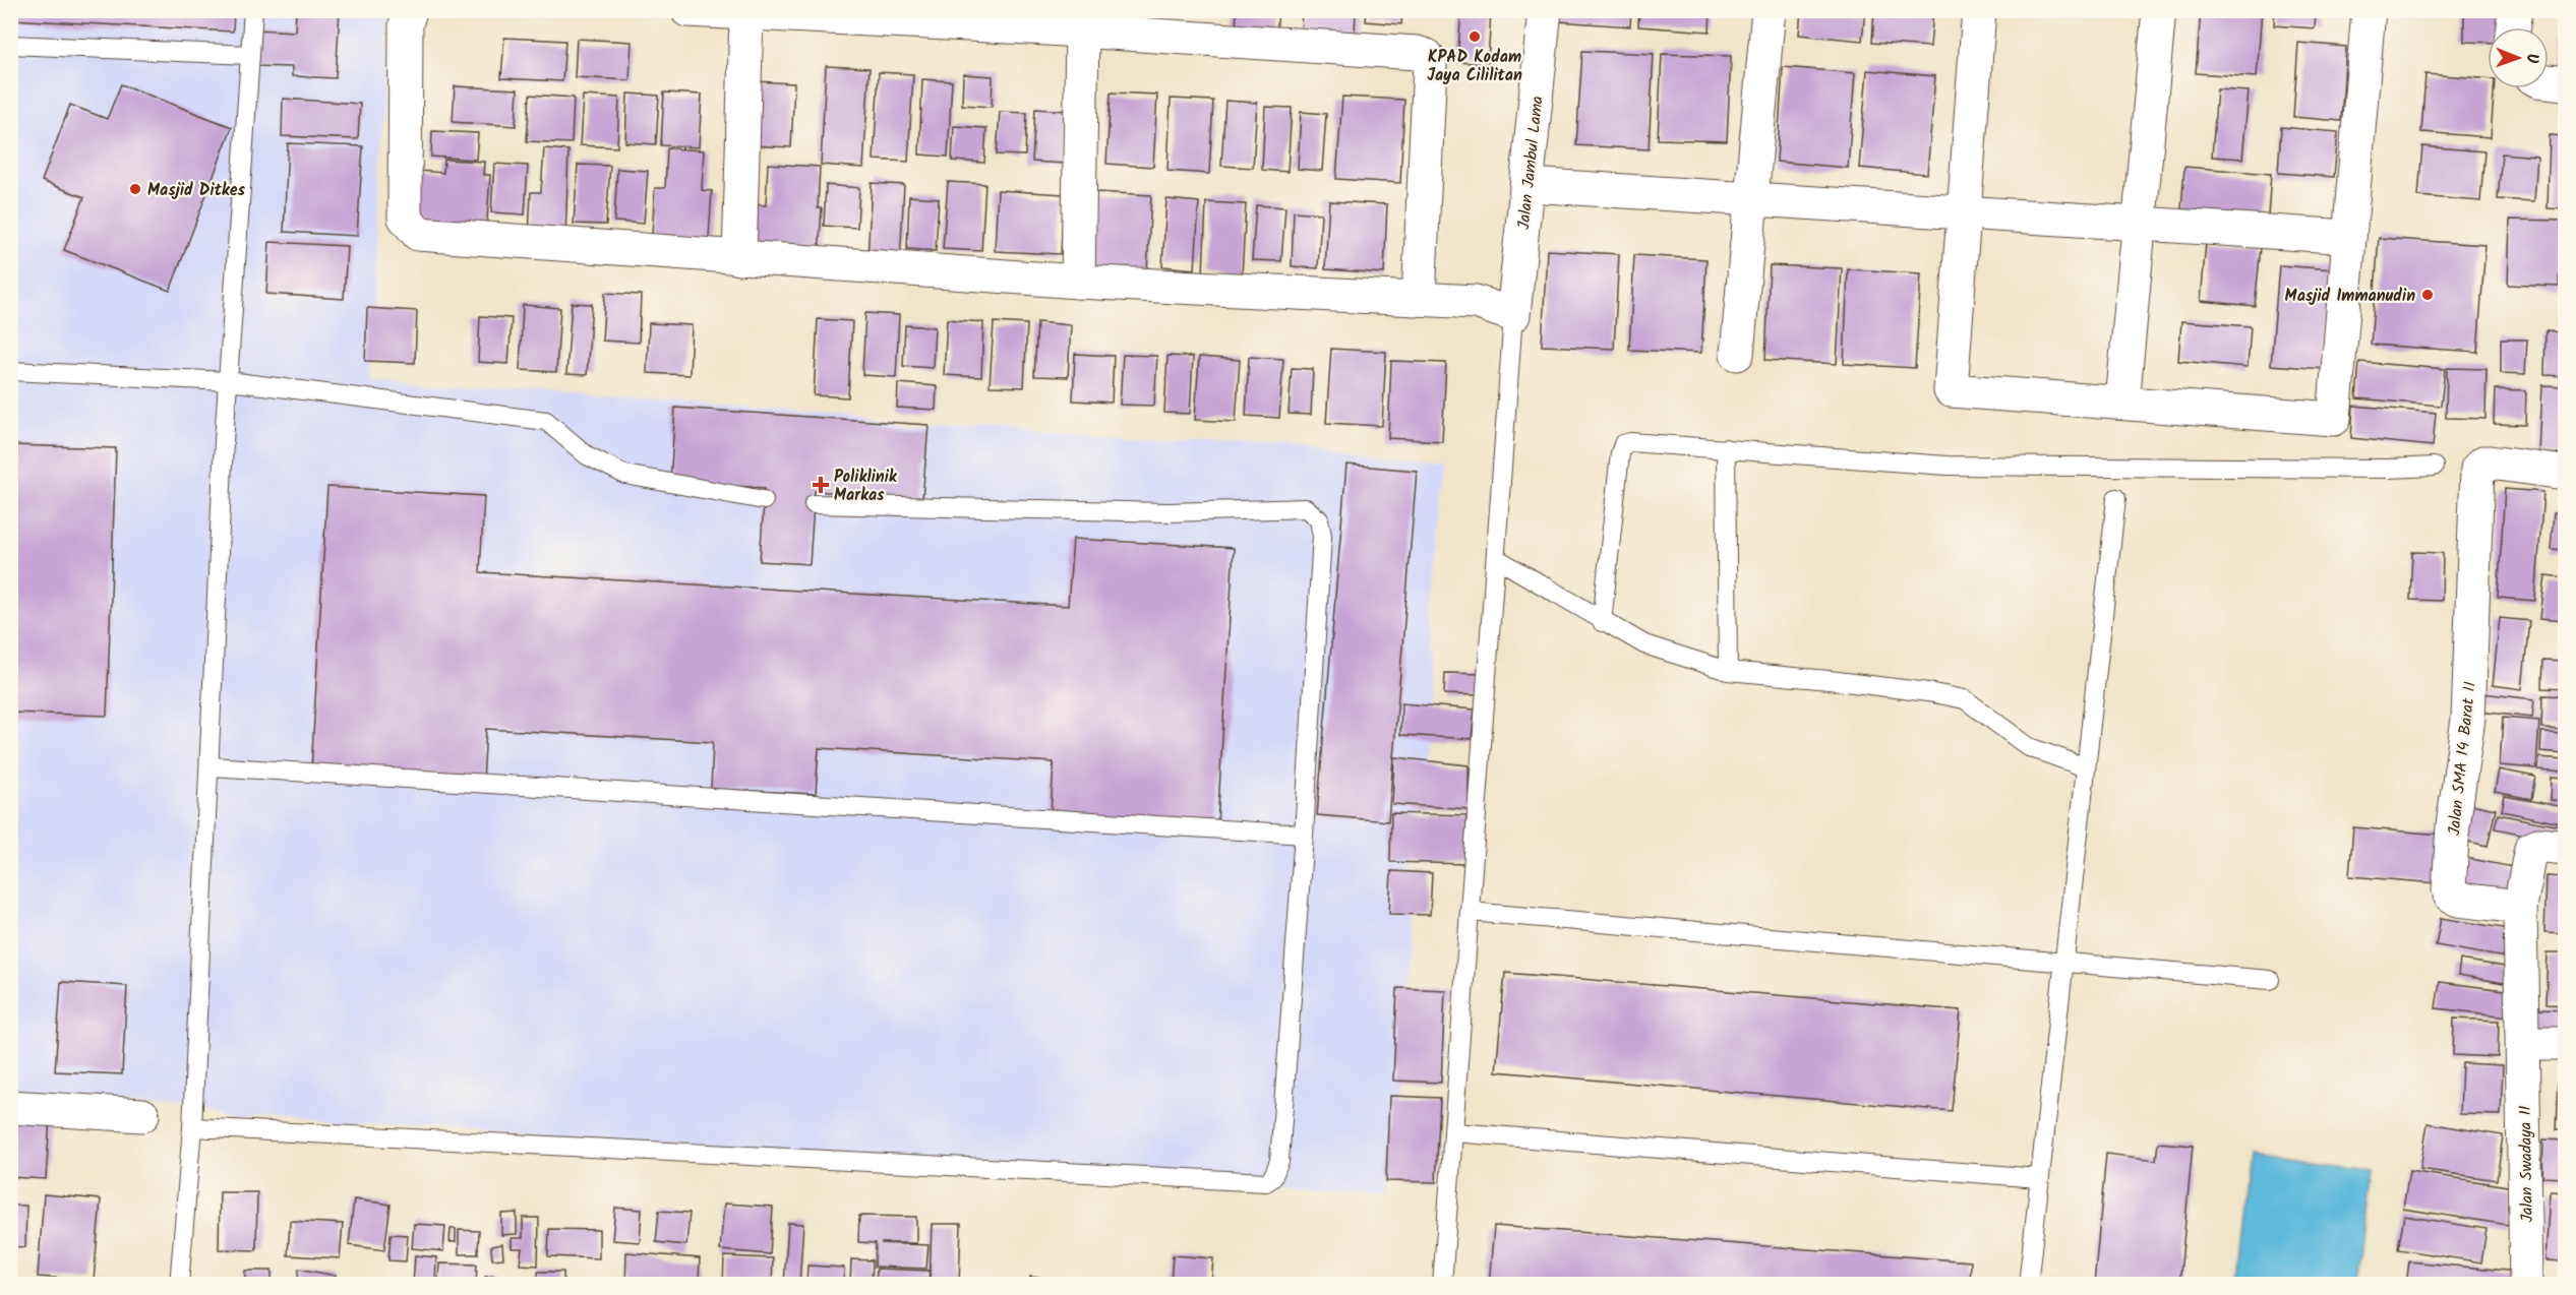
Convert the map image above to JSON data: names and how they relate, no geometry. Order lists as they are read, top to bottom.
{
  "streets": {
    "street": ["Jalan Jambul Lama", "Jalan SMA 14 Barat II", "Jalan Swadaya II"]
  },
  "places": {
    "other": ["KPAD Kodam Jaya Cililitan", "Masjid Ditkes", "Masjid Immanudin"],
    "health": ["Poliklinik Markas"]
  },
  "north": "right"
}
